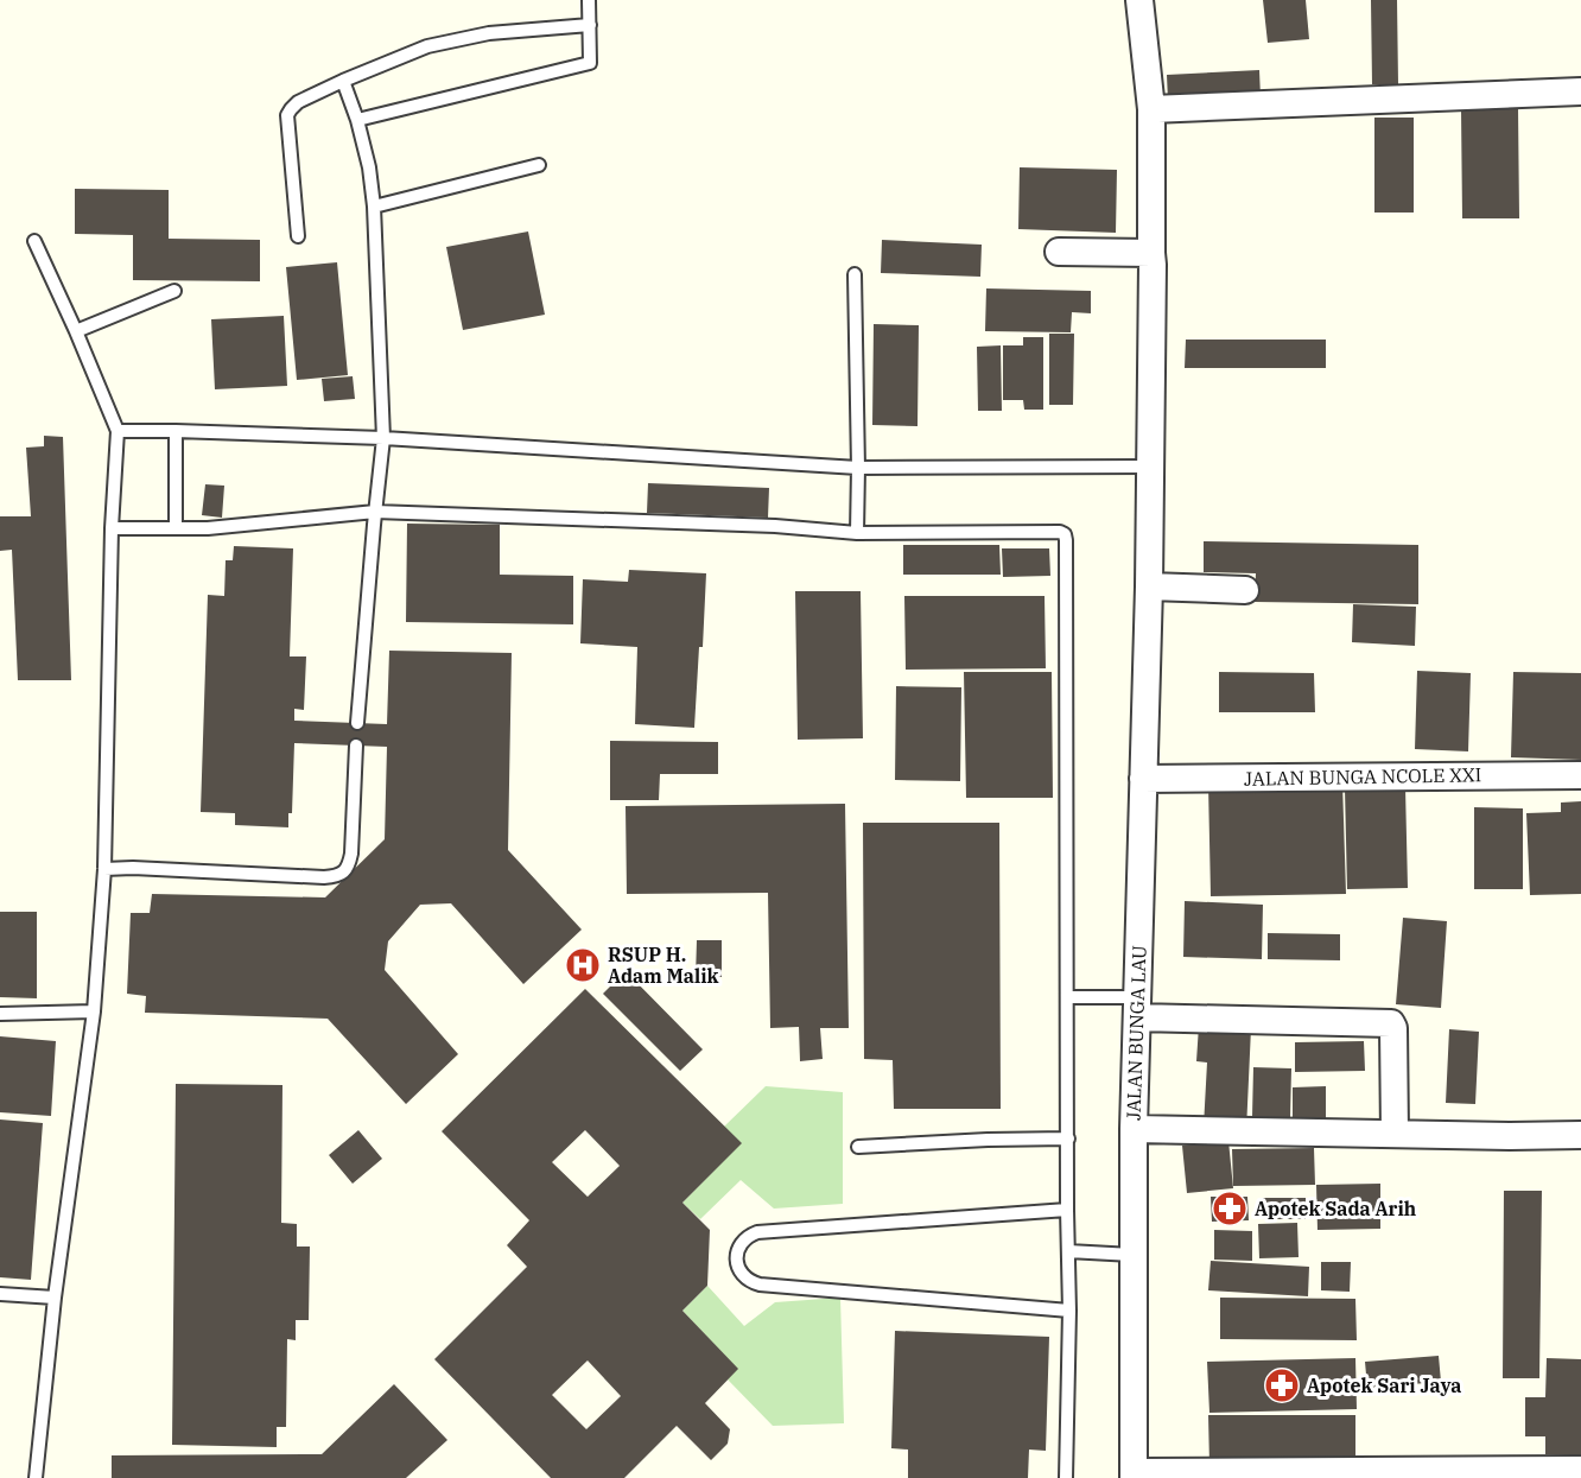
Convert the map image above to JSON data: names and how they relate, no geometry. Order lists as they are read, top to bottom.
{
  "streets": {
    "street": ["JALAN BUNGA NCOLE XXI", "JALAN BUNGA LAU"]
  },
  "crossings": [
    ["JALAN BUNGA NCOLE XXI", "JALAN BUNGA LAU"]
  ],
  "places": {
    "hospital": ["RSUP H. Adam Malik"],
    "pharmacy": ["Apotek Sada Arih", "Apotek Sari Jaya"]
  }
}
